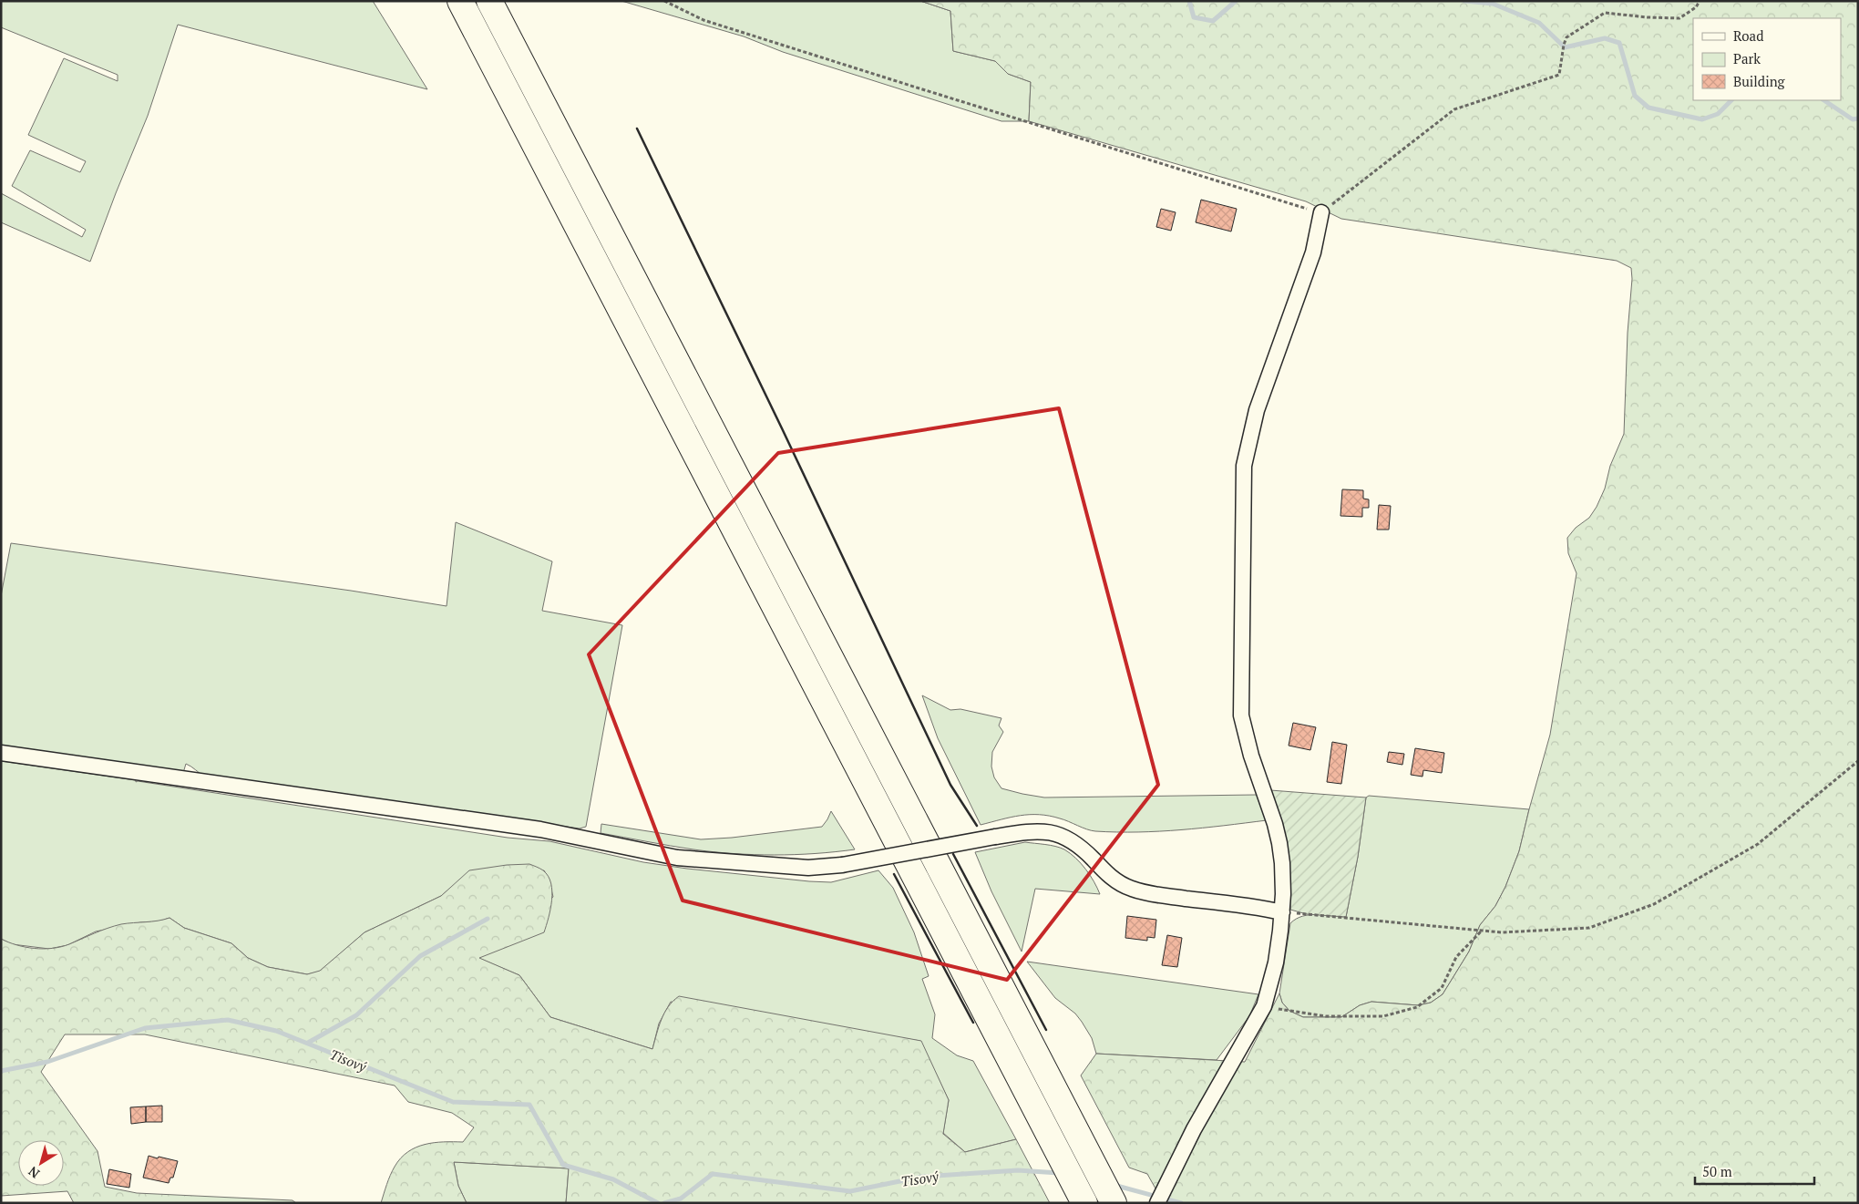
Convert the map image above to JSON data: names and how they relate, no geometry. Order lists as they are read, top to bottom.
{
  "water": ["Tisový"],
  "legend": ["Road", "Park", "Building"],
  "scale_bar": "50 m",
  "north": "bottom left"
}
